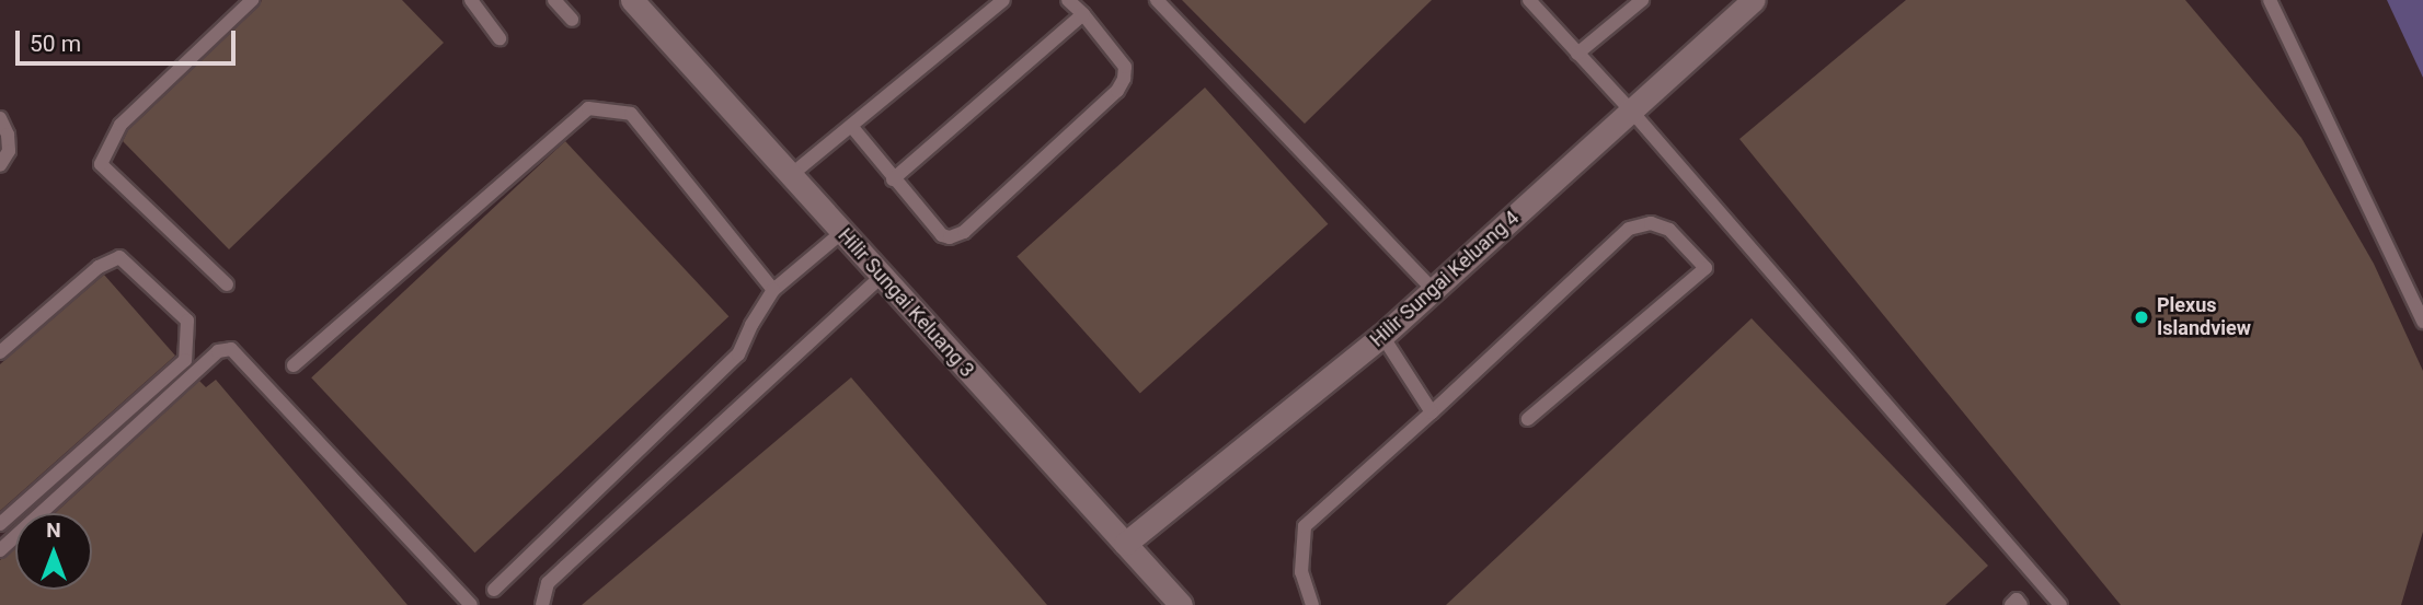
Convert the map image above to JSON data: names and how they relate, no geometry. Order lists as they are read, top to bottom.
{
  "streets": {
    "street": ["Hilir Sungai Keluang 4", "Hilir Sungai Keluang 3"]
  },
  "crossings": [
    ["Hilir Sungai Keluang 4", "Hilir Sungai Keluang 3"]
  ],
  "places": ["Plexus Islandview"],
  "scale_bar": "50 m",
  "north": "top"
}
